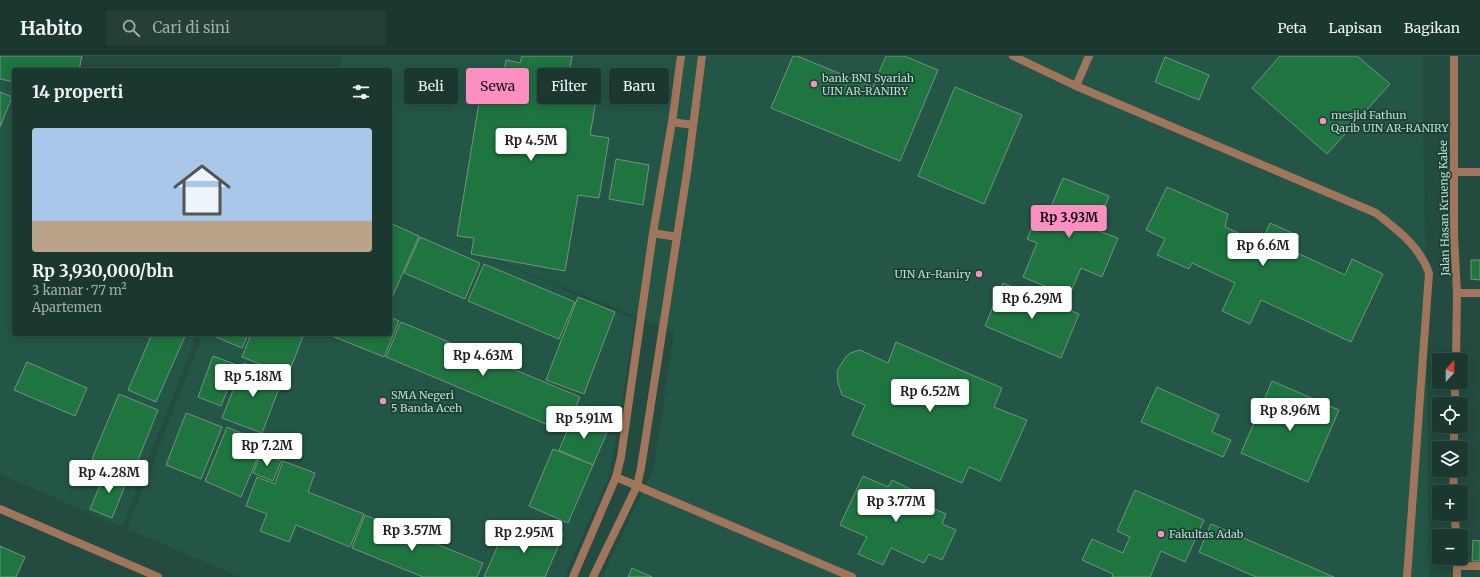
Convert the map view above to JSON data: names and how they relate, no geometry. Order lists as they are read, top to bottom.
{
  "streets": {
    "street": ["Jalan Hasan Krueng Kalee"]
  },
  "places": [
    "bank BNI Syariah UIN AR-RANIRY",
    "mesjid Fathun Qarib UIN AR-RANIRY",
    "UIN Ar-Raniry",
    "SMA Negeri 5 Banda Aceh",
    "Fakultas Adab"
  ],
  "north": "top",
  "page": {
    "header": "Habito",
    "search": "Cari di sini",
    "nav": ["Peta", "Lapisan", "Bagikan"],
    "chip": [
      "Beli",
      "Sewa",
      "Filter",
      "Baru"
    ],
    "heading": "14 properti",
    "list": [
      {
        "name": "Rp 3,930,000/bln",
        "note": "3 kamar · 77 m² · Apartemen"
      }
    ],
    "price": [
      "Rp 4.5M",
      "Rp 3.93M",
      "Rp 6.6M",
      "Rp 6.29M",
      "Rp 4.63M",
      "Rp 5.18M",
      "Rp 6.52M",
      "Rp 8.96M",
      "Rp 5.91M",
      "Rp 7.2M",
      "Rp 4.28M",
      "Rp 3.77M",
      "Rp 3.57M",
      "Rp 2.95M"
    ],
    "map_buttons": ["+", "−"]
  }
}
